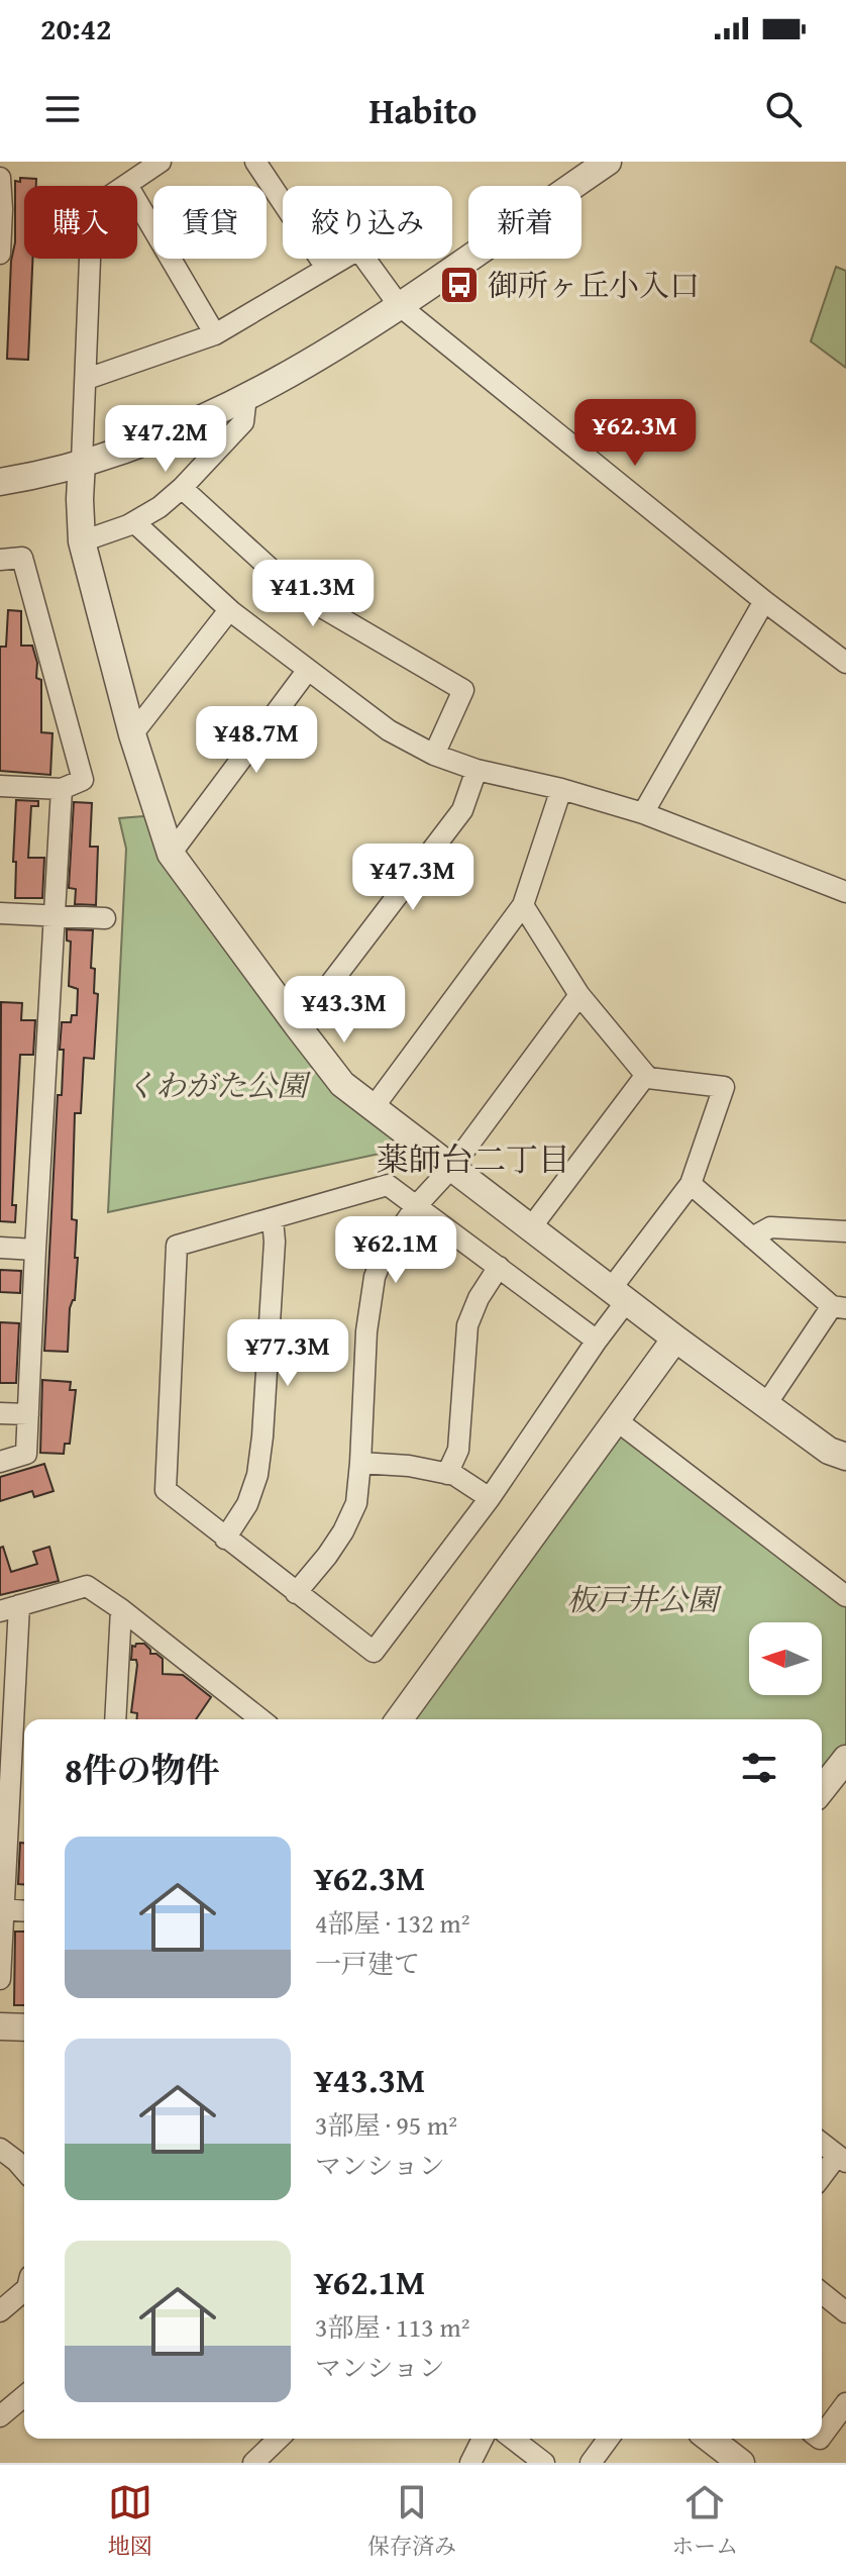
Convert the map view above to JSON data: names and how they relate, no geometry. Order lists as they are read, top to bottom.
{
  "districts": ["薬師台二丁目"],
  "parks": ["くわがた公園", "板戸井公園"],
  "places": {
    "bus stop": ["御所ヶ丘小入口"]
  },
  "north": "left",
  "page": {
    "status": "20:42",
    "header": "Habito",
    "chip": [
      "購入",
      "賃貸",
      "絞り込み",
      "新着"
    ],
    "price": [
      "¥62.3M",
      "¥47.2M",
      "¥41.3M",
      "¥48.7M",
      "¥47.3M",
      "¥43.3M",
      "¥62.1M",
      "¥77.3M"
    ],
    "heading": "8件の物件",
    "list": [
      {
        "name": "¥62.3M",
        "note": "4部屋 · 132 m² · 一戸建て"
      },
      {
        "name": "¥43.3M",
        "note": "3部屋 · 95 m² · マンション"
      },
      {
        "name": "¥62.1M",
        "note": "3部屋 · 113 m² · マンション"
      }
    ],
    "tabs": ["地図", "保存済み", "ホーム"]
  }
}
